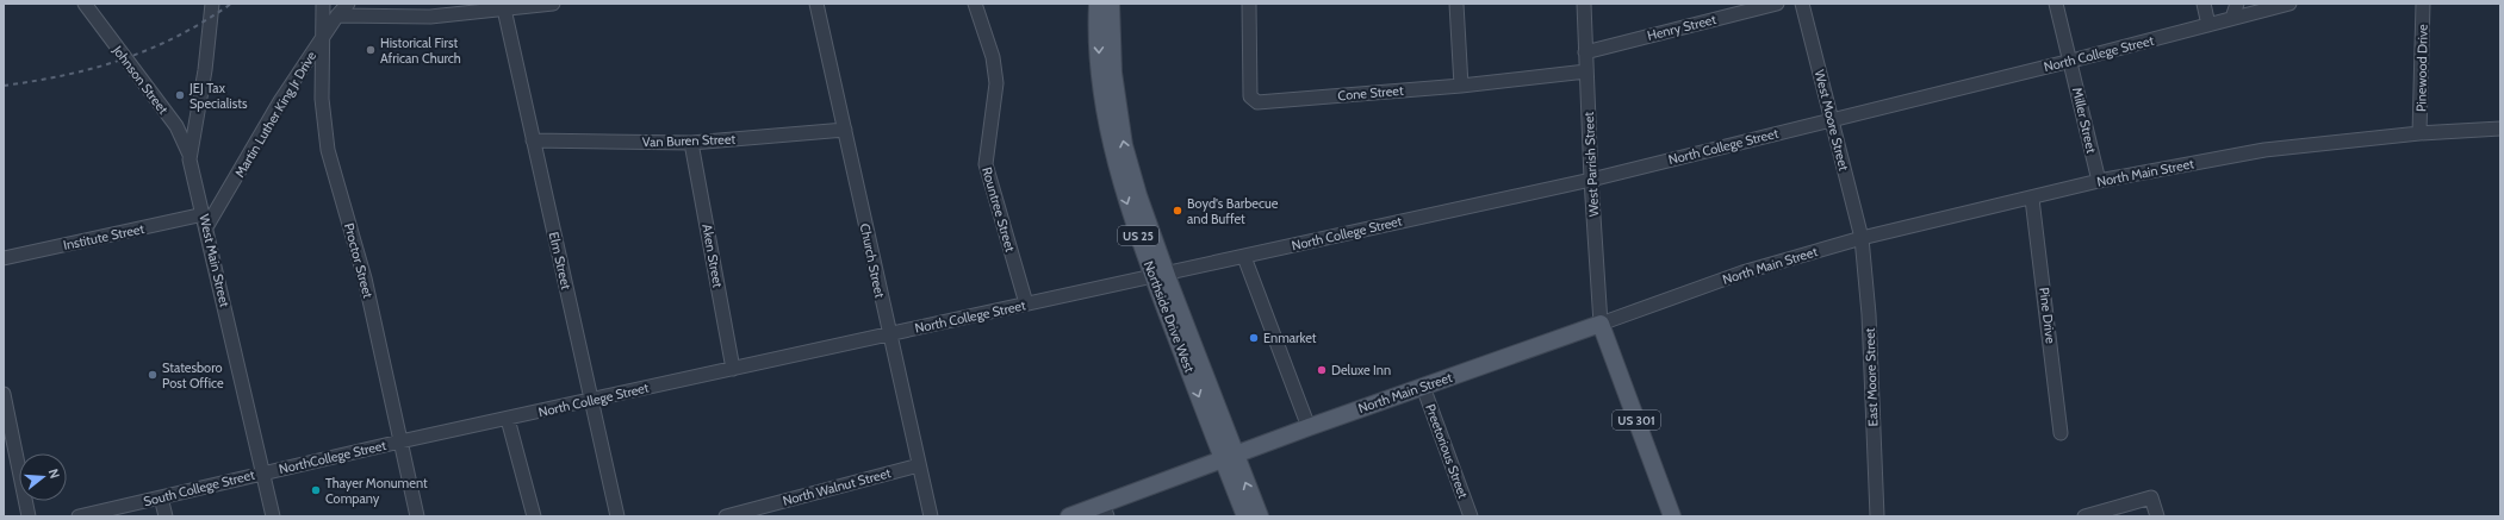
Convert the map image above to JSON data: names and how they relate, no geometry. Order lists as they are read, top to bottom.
{
  "streets": {
    "main road": [
      "North Main Street",
      "US 25",
      "Northside Drive West",
      "US 301"
    ],
    "street": [
      "Henry Street",
      "North College Street",
      "Pinewood Drive",
      "Johnson Street",
      "Cone Street",
      "Martin Luther King Jr Drive",
      "West Moore Street",
      "Miller Street",
      "Van Buren Street",
      "West Parrish Street",
      "Rountree Street",
      "Institute Street",
      "Aken Street",
      "West Main Street",
      "Proctor Street",
      "Elm Street",
      "Church Street",
      "Pine Drive",
      "East Moore Street",
      "Preetorious Street",
      "NorthCollege Street",
      "North Walnut Street",
      "South College Street"
    ]
  },
  "crossings": [
    ["Henry Street", "West Parrish Street"],
    ["North College Street", "West Moore Street"],
    ["North College Street", "Miller Street"],
    ["North College Street", "West Parrish Street"],
    ["North College Street", "Rountree Street"],
    ["North College Street", "Aken Street"],
    ["North College Street", "Proctor Street"],
    ["North College Street", "Elm Street"],
    ["North College Street", "Church Street"],
    ["North College Street", "Northside Drive West"],
    ["North College Street", "NorthCollege Street"],
    ["Pinewood Drive", "North Main Street"],
    ["Johnson Street", "West Main Street"],
    ["Cone Street", "West Parrish Street"],
    ["Martin Luther King Jr Drive", "Institute Street"],
    ["Martin Luther King Jr Drive", "West Main Street"],
    ["Martin Luther King Jr Drive", "Proctor Street"],
    ["West Moore Street", "North Main Street"],
    ["West Moore Street", "East Moore Street"],
    ["Miller Street", "North Main Street"],
    ["Van Buren Street", "Aken Street"],
    ["Van Buren Street", "Elm Street"],
    ["Van Buren Street", "Church Street"],
    ["West Parrish Street", "North Main Street"],
    ["West Parrish Street", "US 301"],
    ["North Main Street", "Pine Drive"],
    ["North Main Street", "Northside Drive West"],
    ["North Main Street", "East Moore Street"],
    ["North Main Street", "US 301"],
    ["North Main Street", "Preetorious Street"],
    ["Institute Street", "West Main Street"],
    ["West Main Street", "NorthCollege Street"],
    ["West Main Street", "South College Street"],
    ["Proctor Street", "NorthCollege Street"],
    ["Church Street", "North Walnut Street"],
    ["NorthCollege Street", "South College Street"]
  ],
  "places": [
    "Historical First African Church",
    "JEJ Tax Specialists",
    "Boyd's Barbecue and Buffet",
    "Enmarket",
    "Deluxe Inn",
    "Statesboro Post Office",
    "Thayer Monument Company"
  ],
  "north": "right"
}
